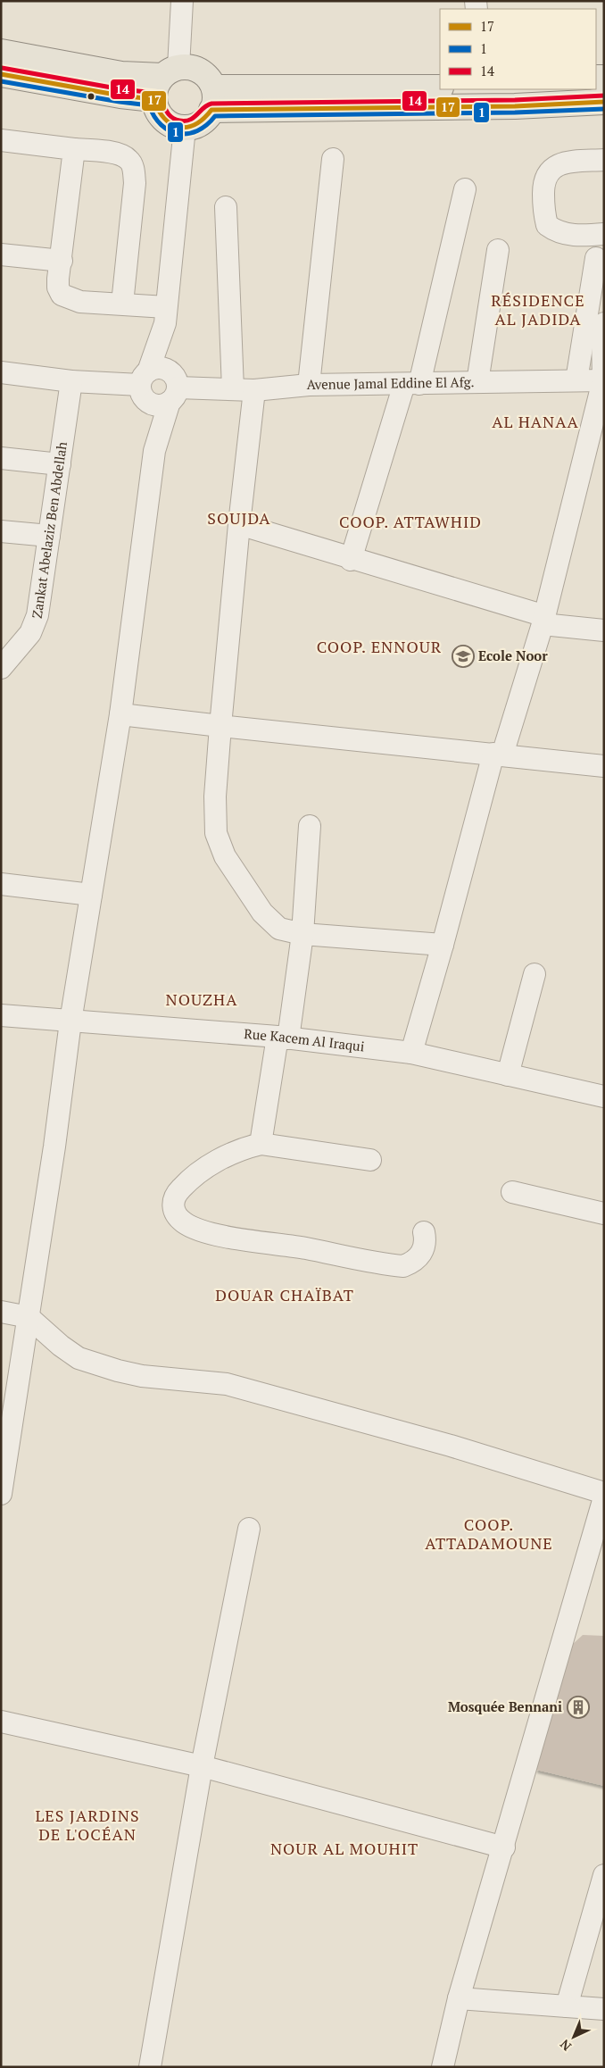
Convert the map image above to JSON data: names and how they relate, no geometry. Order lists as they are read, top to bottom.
{
  "streets": {
    "street": ["Avenue Jamal Eddine El Afg.", "Zankat Abelaziz Ben Abdellah", "Rue Kacem Al Iraqui"]
  },
  "districts": [
    "RÉSIDENCE AL JADIDA",
    "AL HANAA",
    "SOUJDA",
    "COOP. ATTAWHID",
    "COOP. ENNOUR",
    "NOUZHA",
    "DOUAR CHAÏBAT",
    "COOP. ATTADAMOUNE",
    "LES JARDINS DE L'OCÉAN",
    "NOUR AL MOUHIT"
  ],
  "places": {
    "school or university": ["Ecole Noor"],
    "building": ["Mosquée Bennani"]
  },
  "lines": ["transit line 14", "transit line 17", "transit line 1"],
  "legend": ["17", "1", "14"],
  "north": "bottom left"
}
